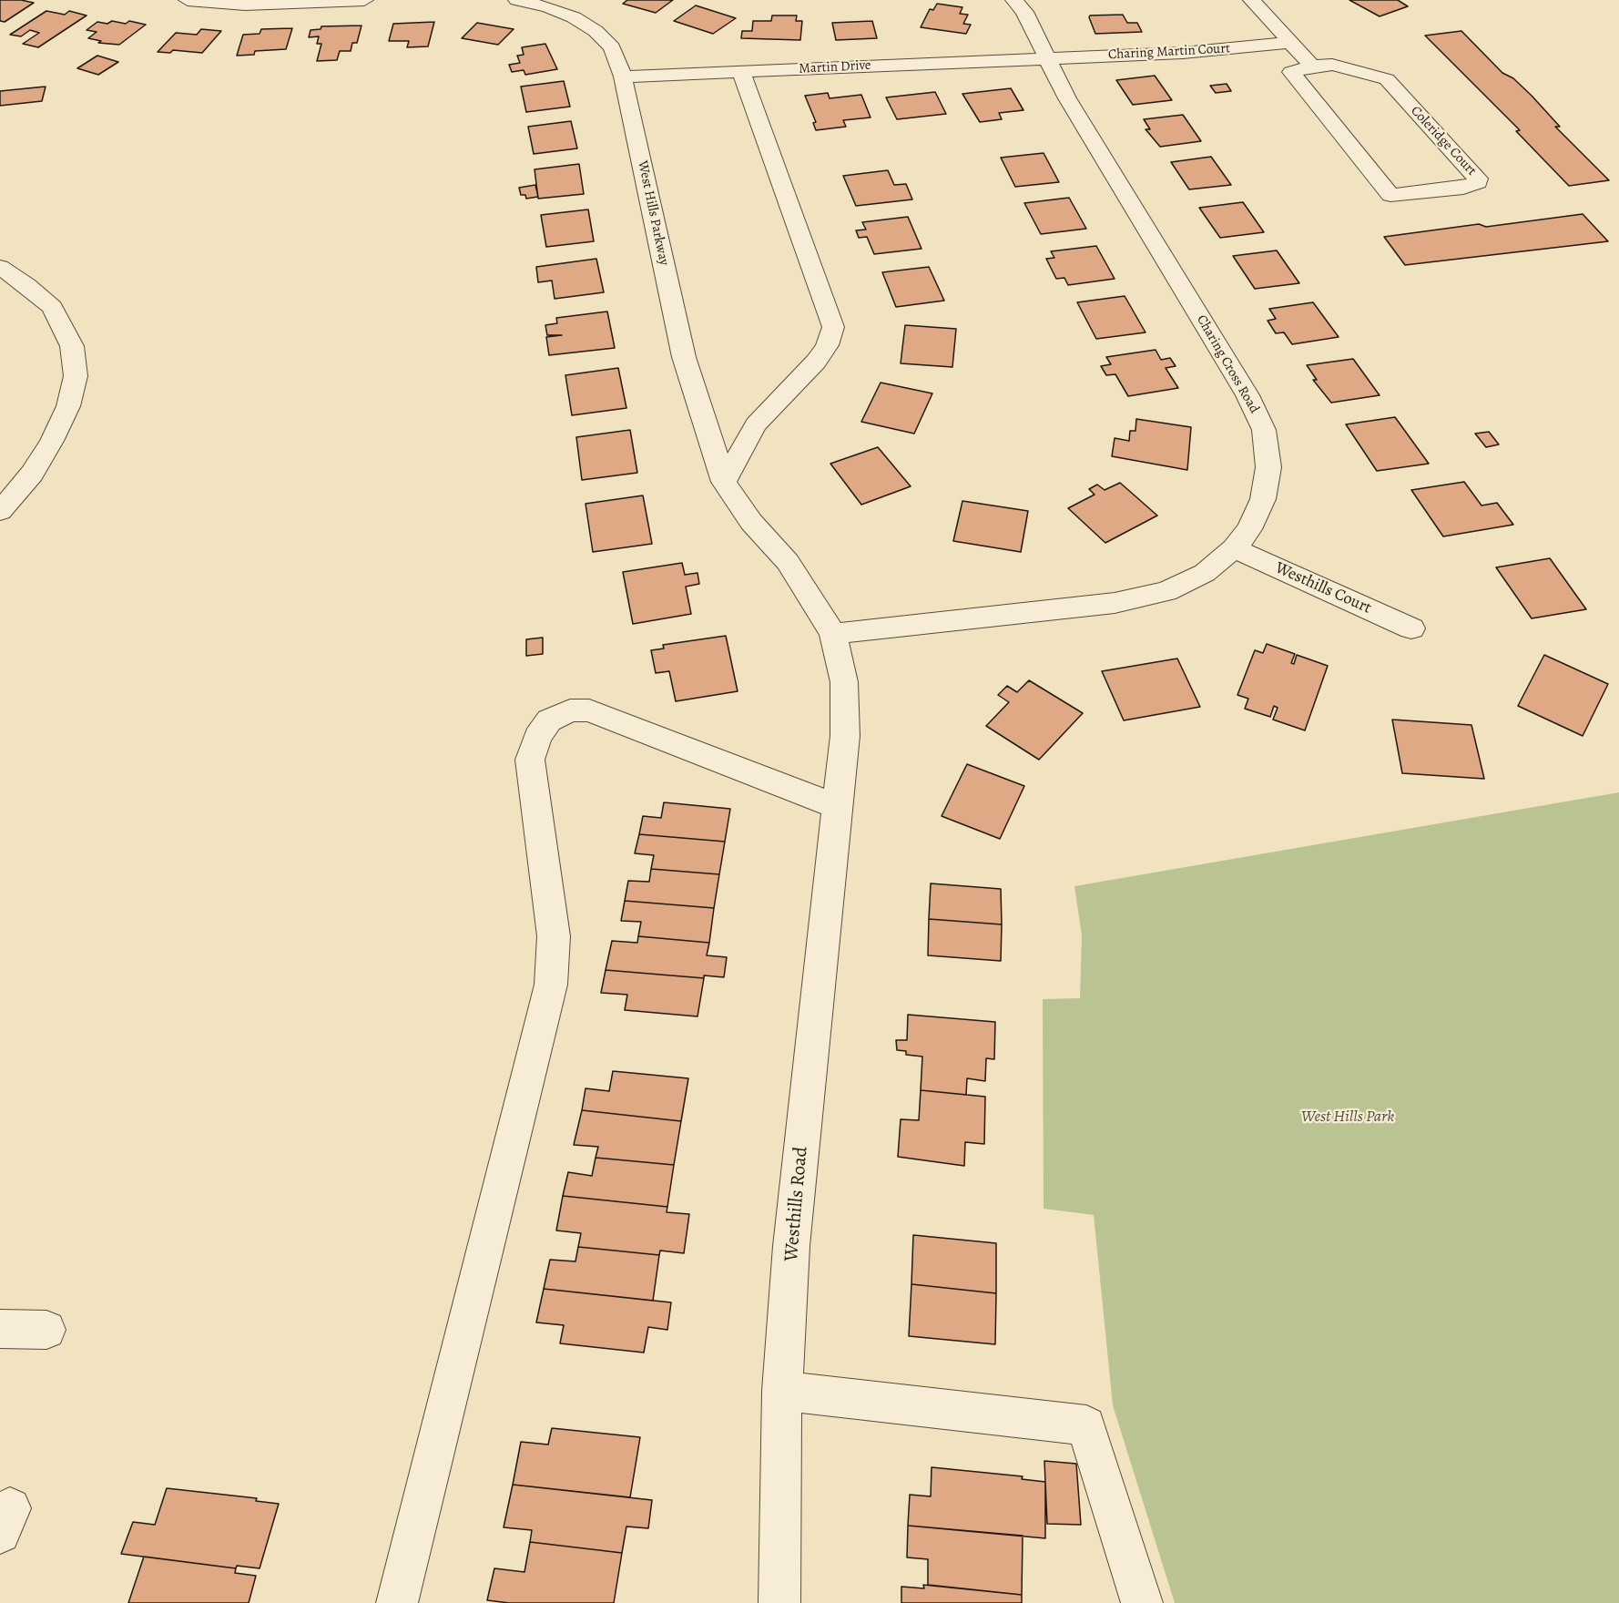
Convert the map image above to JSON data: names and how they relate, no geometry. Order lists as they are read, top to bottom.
{
  "streets": {
    "street": [
      "Charing Martin Court",
      "Martin Drive",
      "Coleridge Court",
      "West Hills Parkway",
      "Charing Cross Road",
      "Westhills Court",
      "Westhills Road"
    ]
  },
  "crossings": [
    ["Charing Martin Court", "Martin Drive"],
    ["Charing Martin Court", "Charing Cross Road"],
    ["Martin Drive", "West Hills Parkway"],
    ["Martin Drive", "Charing Cross Road"],
    ["West Hills Parkway", "Charing Cross Road"],
    ["West Hills Parkway", "Westhills Road"],
    ["Charing Cross Road", "Westhills Court"]
  ],
  "parks": ["West Hills Park"]
}
